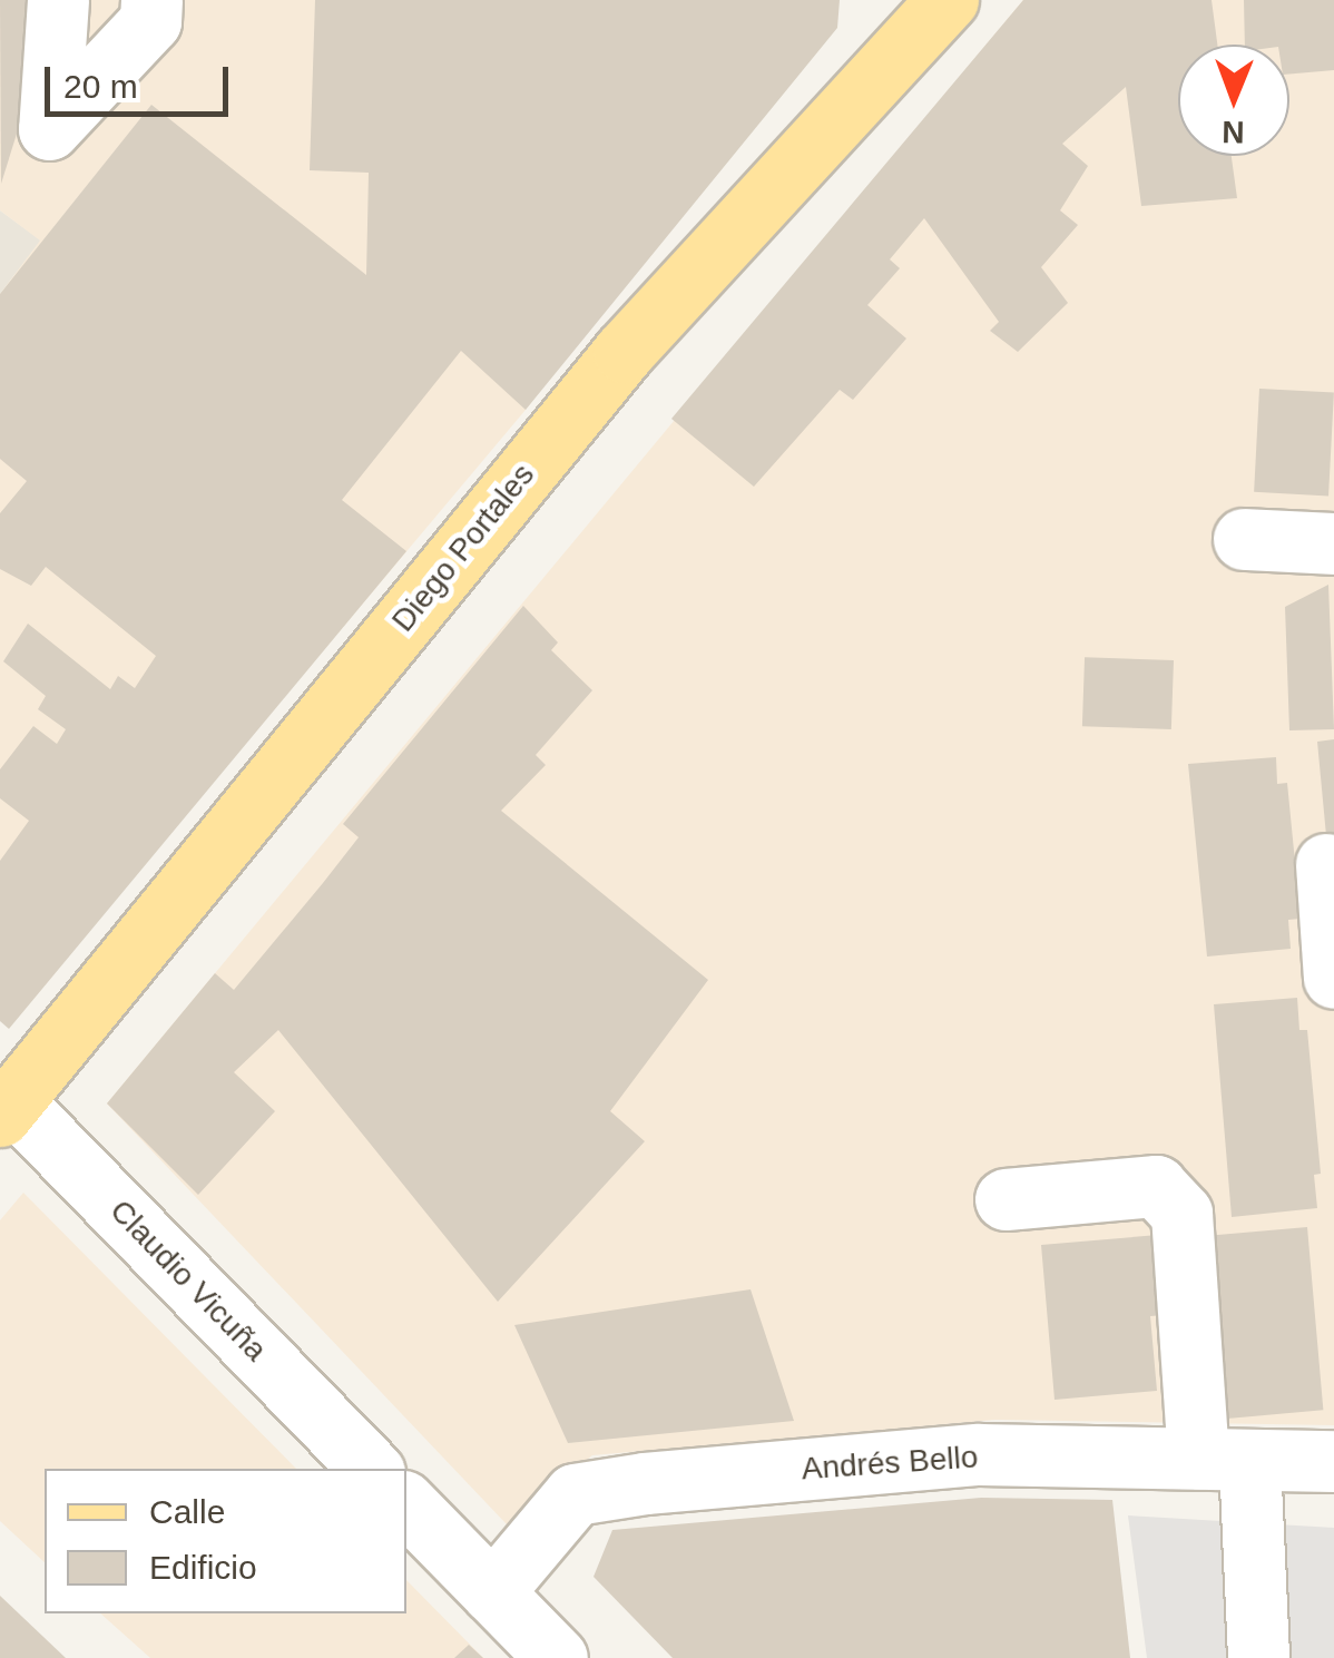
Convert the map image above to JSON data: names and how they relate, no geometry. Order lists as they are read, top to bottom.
{
  "streets": {
    "main road": ["Diego Portales"],
    "street": ["Claudio Vicuña", "Andrés Bello"]
  },
  "crossings": [
    ["Diego Portales", "Claudio Vicuña"]
  ],
  "legend": ["Calle", "Edificio"],
  "scale_bar": "20 m",
  "north": "bottom"
}
